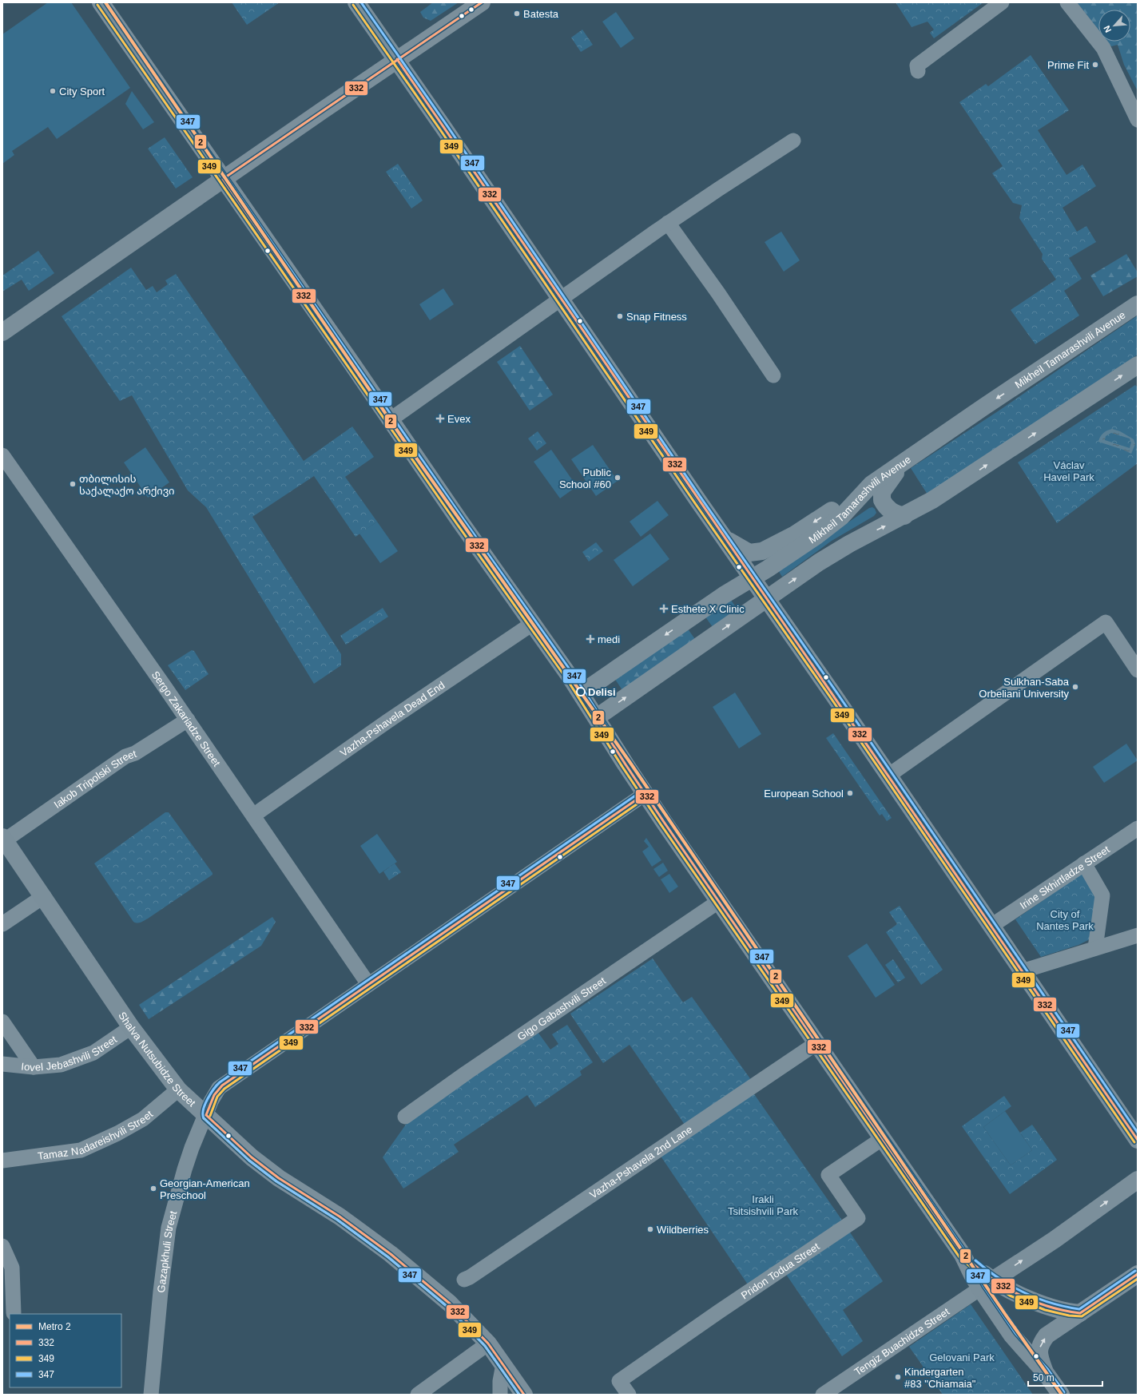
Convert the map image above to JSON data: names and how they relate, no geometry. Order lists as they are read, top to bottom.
{
  "streets": {
    "main road": ["Mikheil Tamarashvili Avenue", "Shalva Nutsubidze Street"],
    "street": [
      "Sergo Zakariadze Street",
      "Vazha-Pshavela Dead End",
      "Iakob Tripolski Street",
      "Irine Skhirtladze Street",
      "Gigo Gabashvili Street",
      "Iovel Jebashvili Street",
      "Tamaz Nadareishvili Street",
      "Vazha-Pshavela 2nd Lane",
      "Gazapkhuli Street",
      "Pridon Todua Street",
      "Tengiz Buachidze Street"
    ]
  },
  "crossings": [
    ["Sergo Zakariadze Street", "Vazha-Pshavela Dead End"],
    ["Sergo Zakariadze Street", "Iakob Tripolski Street"],
    ["Sergo Zakariadze Street", "Gazapkhuli Street"],
    ["Iakob Tripolski Street", "Shalva Nutsubidze Street"],
    ["Iovel Jebashvili Street", "Shalva Nutsubidze Street"],
    ["Shalva Nutsubidze Street", "Tamaz Nadareishvili Street"],
    ["Shalva Nutsubidze Street", "Gazapkhuli Street"]
  ],
  "parks": [
    "Václav Havel Park",
    "City of Nantes Park",
    "Irakli Tsitsishvili Park",
    "Gelovani Park"
  ],
  "places": {
    "other": [
      "Batesta",
      "Prime Fit",
      "City Sport",
      "Snap Fitness",
      "Public School #60",
      "თბილისის საქალაქო არქივი",
      "Sulkhan-Saba Orbeliani University",
      "Delisi",
      "European School",
      "Georgian-American Preschool",
      "Wildberries",
      "Kindergarten #83 \"Chiamaia\""
    ],
    "health": ["Evex", "Esthete X Clinic", "medi"]
  },
  "lines": [
    "metro line 2",
    "transit line 332",
    "transit line 347",
    "transit line 349"
  ],
  "legend": [
    "Metro 2",
    "332",
    "349",
    "347"
  ],
  "scale_bar": "50 m",
  "north": "bottom left"
}
